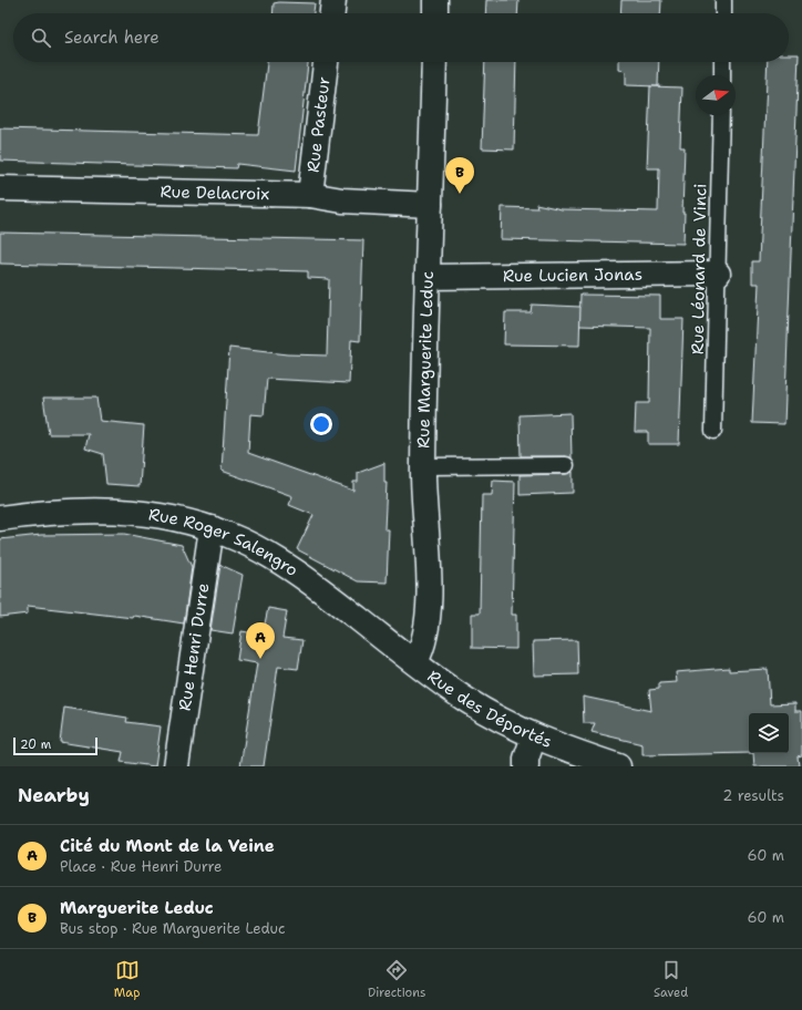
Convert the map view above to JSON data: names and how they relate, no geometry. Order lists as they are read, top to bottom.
{
  "streets": {
    "street": [
      "Rue Pasteur",
      "Rue Delacroix",
      "Rue Lucien Jonas",
      "Rue Marguerite Leduc",
      "Rue Roger Salengro",
      "Rue Henri Durre",
      "Rue des Déportés"
    ],
    "lane": ["Rue Léonard de Vinci"]
  },
  "crossings": [
    ["Rue Pasteur", "Rue Delacroix"],
    ["Rue Delacroix", "Rue Marguerite Leduc"],
    ["Rue Léonard de Vinci", "Rue Lucien Jonas"],
    ["Rue Lucien Jonas", "Rue Marguerite Leduc"],
    ["Rue Marguerite Leduc", "Rue Roger Salengro"],
    ["Rue Marguerite Leduc", "Rue des Déportés"],
    ["Rue Roger Salengro", "Rue Henri Durre"],
    ["Rue Roger Salengro", "Rue des Déportés"]
  ],
  "scale_bar": "20 m",
  "north": "right",
  "page": {
    "search": "Search here",
    "pins": ["B", "A"],
    "scale": "20 m",
    "heading": ["Nearby", "2 results"],
    "list": [
      {
        "mark": "A",
        "name": "Cité du Mont de la Veine",
        "note": "Place · Rue Henri Durre",
        "value": "60 m"
      },
      {
        "mark": "B",
        "name": "Marguerite Leduc",
        "note": "Bus stop · Rue Marguerite Leduc",
        "value": "60 m"
      }
    ],
    "nav": ["Map", "Directions", "Saved"]
  }
}
